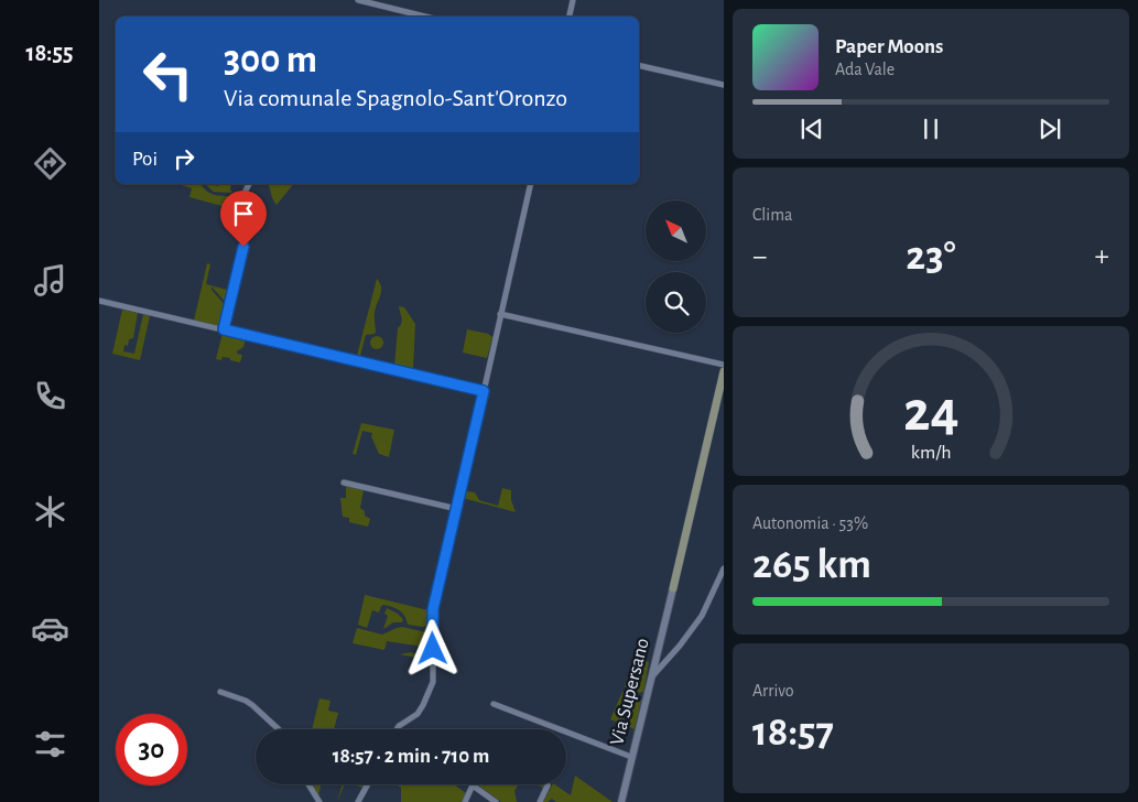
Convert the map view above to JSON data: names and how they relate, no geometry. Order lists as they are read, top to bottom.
{
  "streets": {
    "street": ["Via Supersano"]
  },
  "north": "top left",
  "page": {
    "tabs": "18:55",
    "turn": ["300 m", "Via comunale Spagnolo-Sant'Oronzo"],
    "song": ["Paper Moons", "Ada Vale"],
    "then": "Poi",
    "tile": [
      "Clima",
      ["Autonomia · 53%", "265 km"],
      ["Arrivo", "18:57"]
    ],
    "heat": ["−", "23°", "+"],
    "limit": "30",
    "trip": "18:57 · 2 min · 710 m",
    "gauge": ["24", "km/h"]
  }
}
